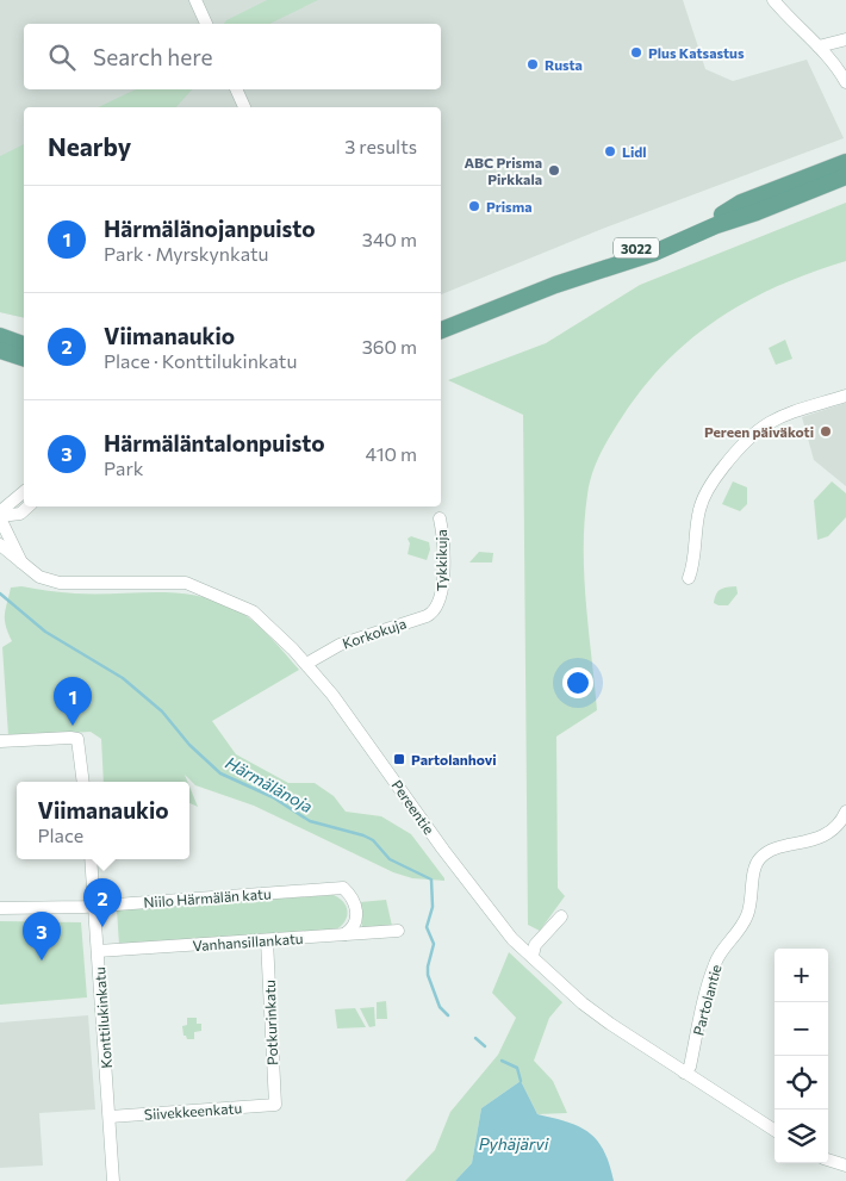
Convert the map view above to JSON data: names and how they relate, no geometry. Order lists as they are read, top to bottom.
{
  "streets": {
    "street": [
      "Tykkikuja",
      "Korkokuja",
      "Pereentie",
      "Niilo Härmälän katu",
      "Vanhansillankatu",
      "Partolantie",
      "Konttilukinkatu",
      "Potkurinkatu",
      "Siivekkeenkatu"
    ]
  },
  "crossings": [
    ["Tykkikuja", "Korkokuja"],
    ["Korkokuja", "Pereentie"],
    ["Pereentie", "Partolantie"],
    ["Niilo Härmälän katu", "Vanhansillankatu"],
    ["Niilo Härmälän katu", "Konttilukinkatu"],
    ["Vanhansillankatu", "Konttilukinkatu"],
    ["Vanhansillankatu", "Potkurinkatu"],
    ["Konttilukinkatu", "Siivekkeenkatu"],
    ["Potkurinkatu", "Siivekkeenkatu"]
  ],
  "water": ["Härmälänoja", "Pyhäjärvi"],
  "places": {
    "other": [
      "Plus Katsastus",
      "Rusta",
      "Lidl",
      "ABC Prisma Pirkkala",
      "Prisma",
      "Pereen päiväkoti"
    ],
    "transit": ["Partolanhovi"]
  },
  "page": {
    "search": "Search here",
    "heading": ["Nearby", "3 results"],
    "list": [
      {
        "mark": "1",
        "name": "Härmälänojanpuisto",
        "note": "Park · Myrskynkatu",
        "value": "340 m"
      },
      {
        "mark": "2",
        "name": "Viimanaukio",
        "note": "Place · Konttilukinkatu",
        "value": "360 m"
      },
      {
        "mark": "3",
        "name": "Härmäläntalonpuisto",
        "note": "Park",
        "value": "410 m"
      }
    ],
    "pins": ["1", "2", "3"],
    "popup": ["Viimanaukio", "Place"],
    "map_buttons": ["+", "−"]
  }
}
